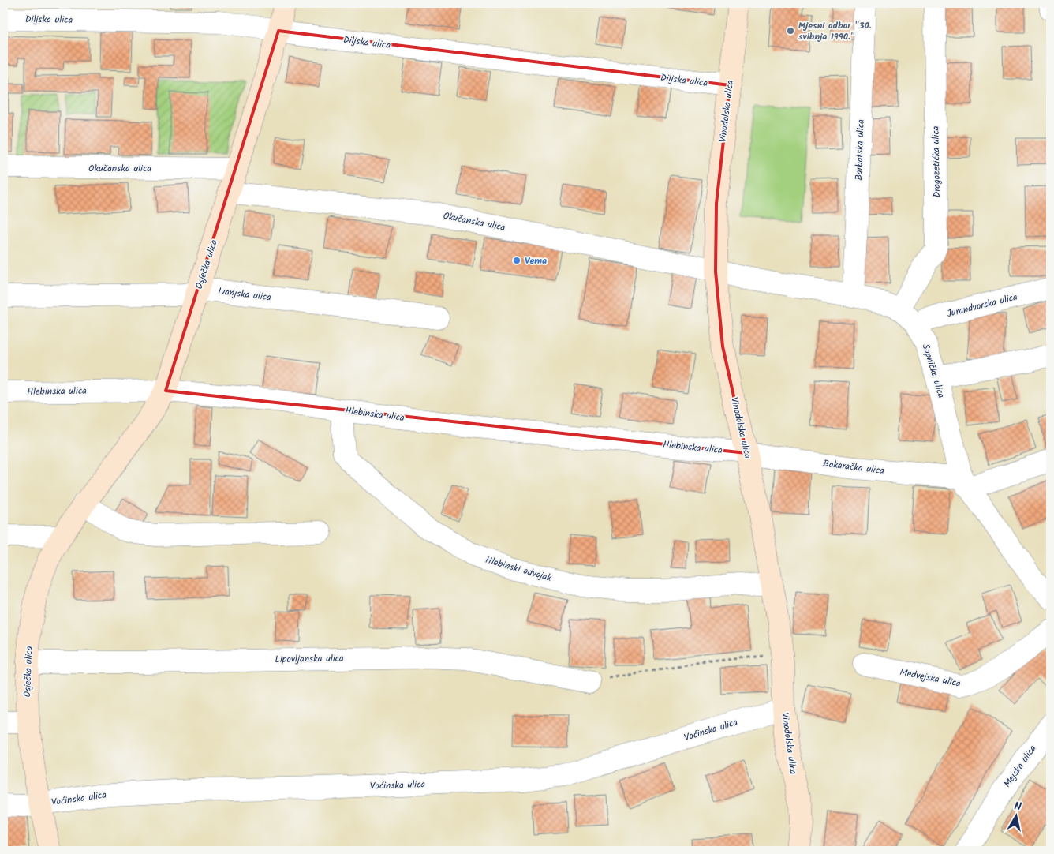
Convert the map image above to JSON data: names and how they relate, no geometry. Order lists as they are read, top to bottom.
{
  "streets": {
    "street": [
      "Diljska ulica",
      "Vinodolska ulica",
      "Barbatska ulica",
      "Dragozetićka ulica",
      "Okučanska ulica",
      "Osječka ulica",
      "Ivanjska ulica",
      "Jurandvorska ulica",
      "Sopnička ulica",
      "Hlebinska ulica",
      "Bakaračka ulica",
      "Hlebinski odvojak",
      "Lipovljanska ulica",
      "Medvejska ulica",
      "Voćinska ulica",
      "Mejska ulica"
    ]
  },
  "crossings": [
    ["Diljska ulica", "Vinodolska ulica"],
    ["Diljska ulica", "Osječka ulica"],
    ["Vinodolska ulica", "Okučanska ulica"],
    ["Vinodolska ulica", "Sopnička ulica"],
    ["Vinodolska ulica", "Hlebinska ulica"],
    ["Vinodolska ulica", "Bakaračka ulica"],
    ["Vinodolska ulica", "Hlebinski odvojak"],
    ["Vinodolska ulica", "Voćinska ulica"],
    ["Barbatska ulica", "Sopnička ulica"],
    ["Dragozetićka ulica", "Sopnička ulica"],
    ["Okučanska ulica", "Osječka ulica"],
    ["Okučanska ulica", "Sopnička ulica"],
    ["Osječka ulica", "Ivanjska ulica"],
    ["Osječka ulica", "Hlebinska ulica"],
    ["Osječka ulica", "Lipovljanska ulica"],
    ["Osječka ulica", "Voćinska ulica"],
    ["Jurandvorska ulica", "Sopnička ulica"],
    ["Sopnička ulica", "Bakaračka ulica"],
    ["Hlebinska ulica", "Bakaračka ulica"],
    ["Hlebinska ulica", "Hlebinski odvojak"]
  ],
  "places": ["Mjesni odbor \"30. svibnja 1990.\"", "Vema"],
  "north": "top"
}
